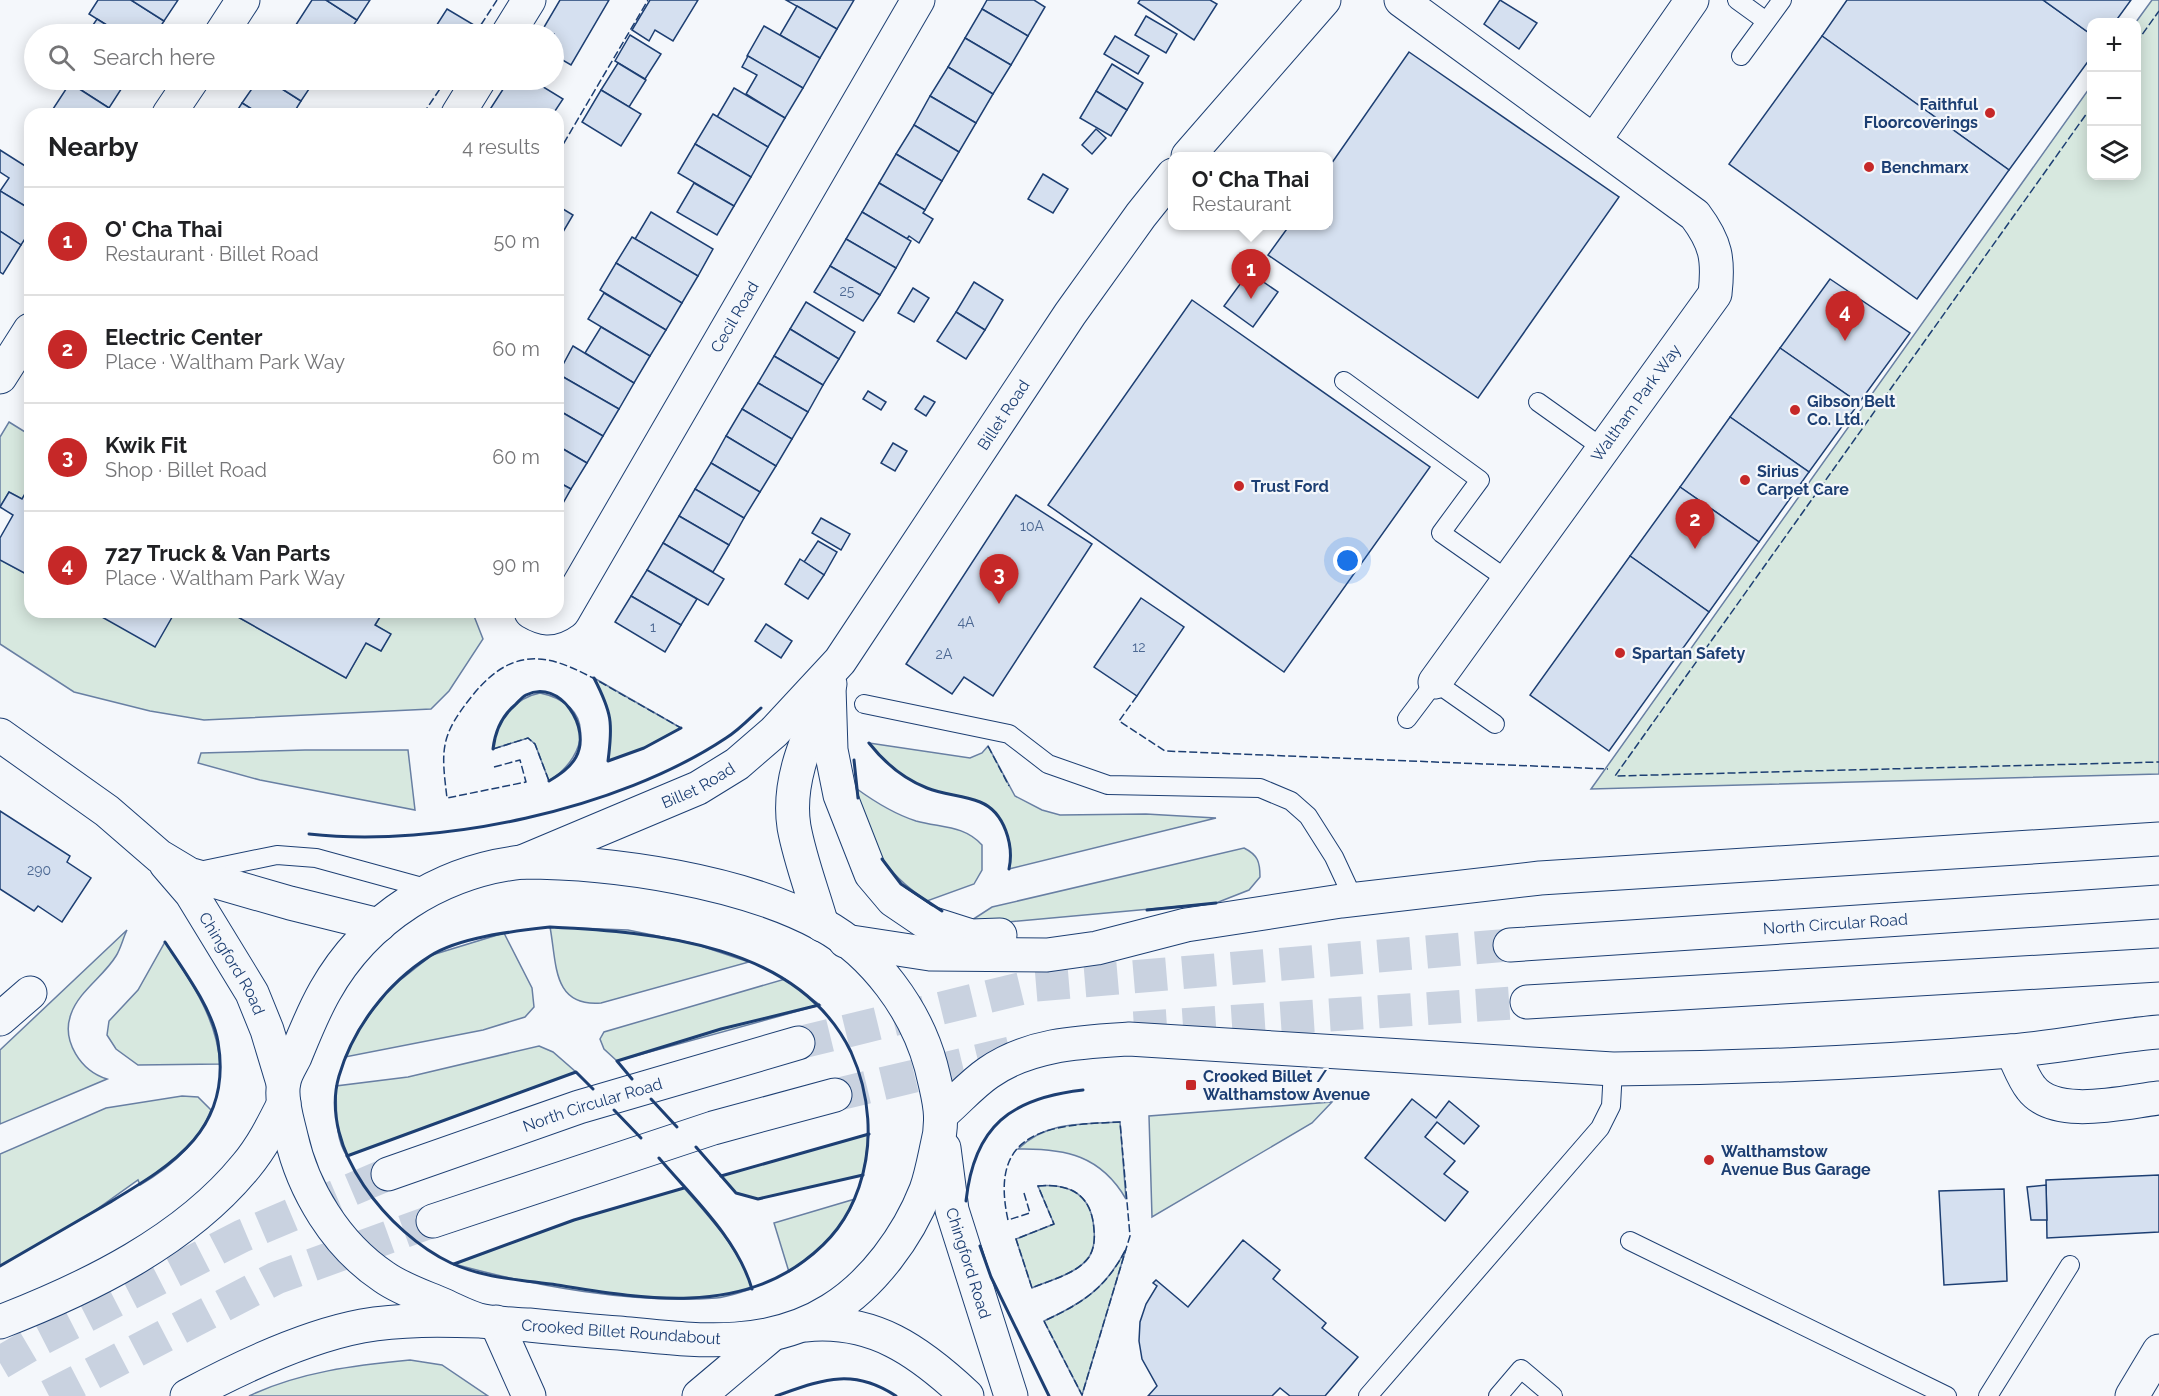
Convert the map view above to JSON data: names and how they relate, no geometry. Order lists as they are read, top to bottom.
{
  "streets": {
    "main road": [
      "Cecil Road",
      "Waltham Park Way",
      "Billet Road",
      "North Circular Road",
      "Chingford Road",
      "Crooked Billet Roundabout"
    ]
  },
  "crossings": [
    ["Billet Road", "Crooked Billet Roundabout"],
    ["Chingford Road", "Crooked Billet Roundabout"]
  ],
  "places": {
    "other": [
      "Faithful Floorcoverings",
      "Benchmarx",
      "Gibson Belt Co. Ltd.",
      "Sirius Carpet Care",
      "Trust Ford",
      "Spartan Safety",
      "Walthamstow Avenue Bus Garage"
    ],
    "transit": ["Crooked Billet / Walthamstow Avenue"]
  },
  "house_numbers": [
    "25",
    "10A",
    "4A",
    "1",
    "12",
    "2A",
    "290"
  ],
  "page": {
    "map_buttons": ["+", "−"],
    "search": "Search here",
    "heading": ["Nearby", "4 results"],
    "popup": ["O' Cha Thai", "Restaurant"],
    "list": [
      {
        "mark": "1",
        "name": "O' Cha Thai",
        "note": "Restaurant · Billet Road",
        "value": "50 m"
      },
      {
        "mark": "2",
        "name": "Electric Center",
        "note": "Place · Waltham Park Way",
        "value": "60 m"
      },
      {
        "mark": "3",
        "name": "Kwik Fit",
        "note": "Shop · Billet Road",
        "value": "60 m"
      },
      {
        "mark": "4",
        "name": "727 Truck & Van Parts",
        "note": "Place · Waltham Park Way",
        "value": "90 m"
      }
    ],
    "pins": [
      "1",
      "4",
      "2",
      "3"
    ]
  }
}
